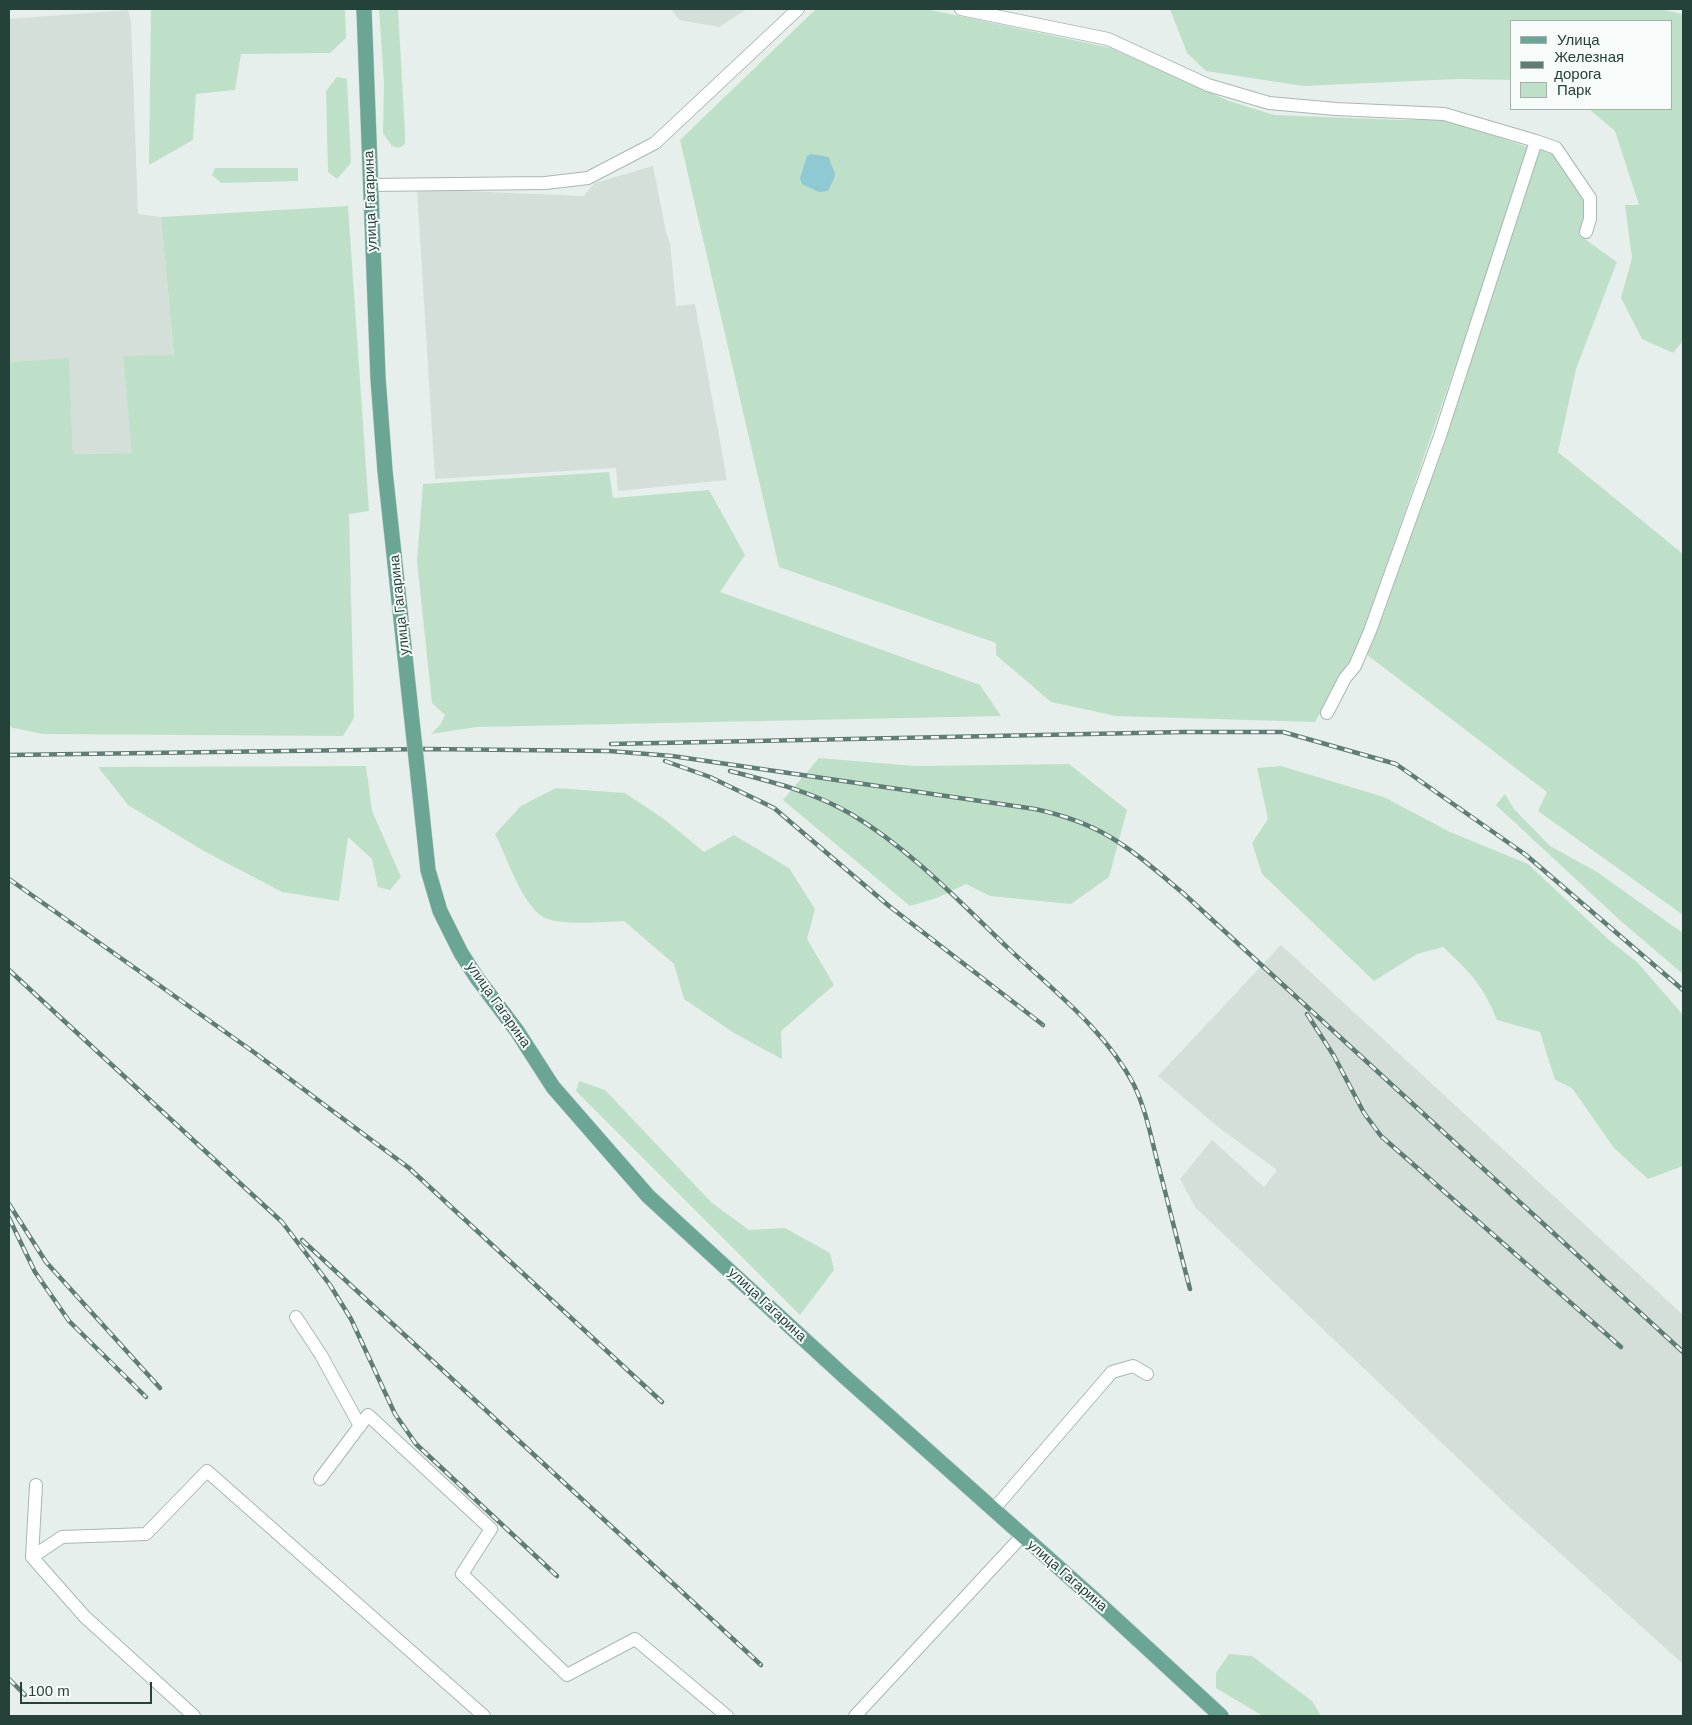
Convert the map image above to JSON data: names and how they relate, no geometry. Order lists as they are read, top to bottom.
{
  "streets": {
    "main road": ["улица Гагарина"]
  },
  "legend": ["Улица", "Железная дорога", "Парк"],
  "scale_bar": "100 m"
}
